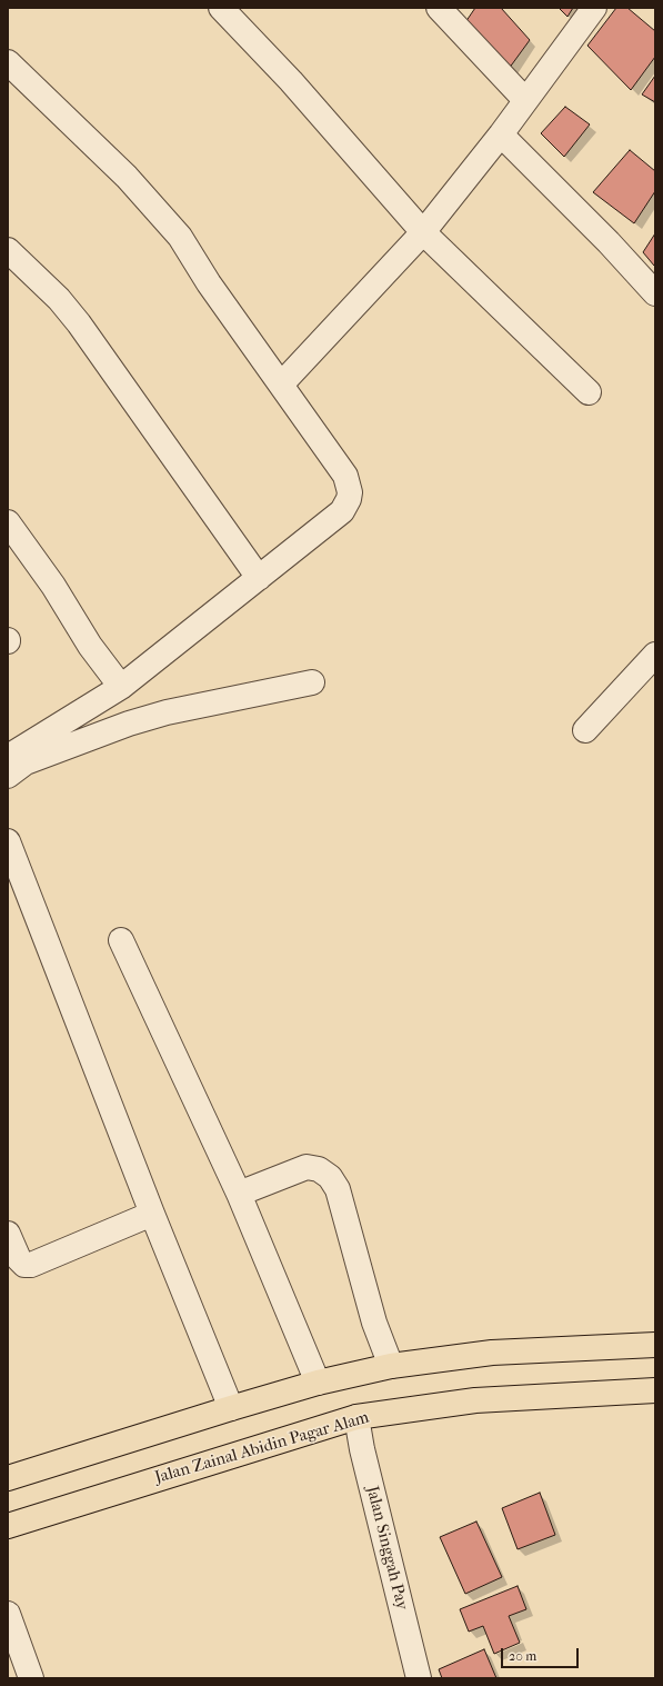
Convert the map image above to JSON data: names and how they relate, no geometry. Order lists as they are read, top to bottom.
{
  "streets": {
    "highway": ["Jalan Zainal Abidin Pagar Alam"],
    "street": ["Jalan Singgah Pay"]
  },
  "crossings": [
    ["Jalan Zainal Abidin Pagar Alam", "Jalan Singgah Pay"]
  ],
  "scale_bar": "20 m"
}
